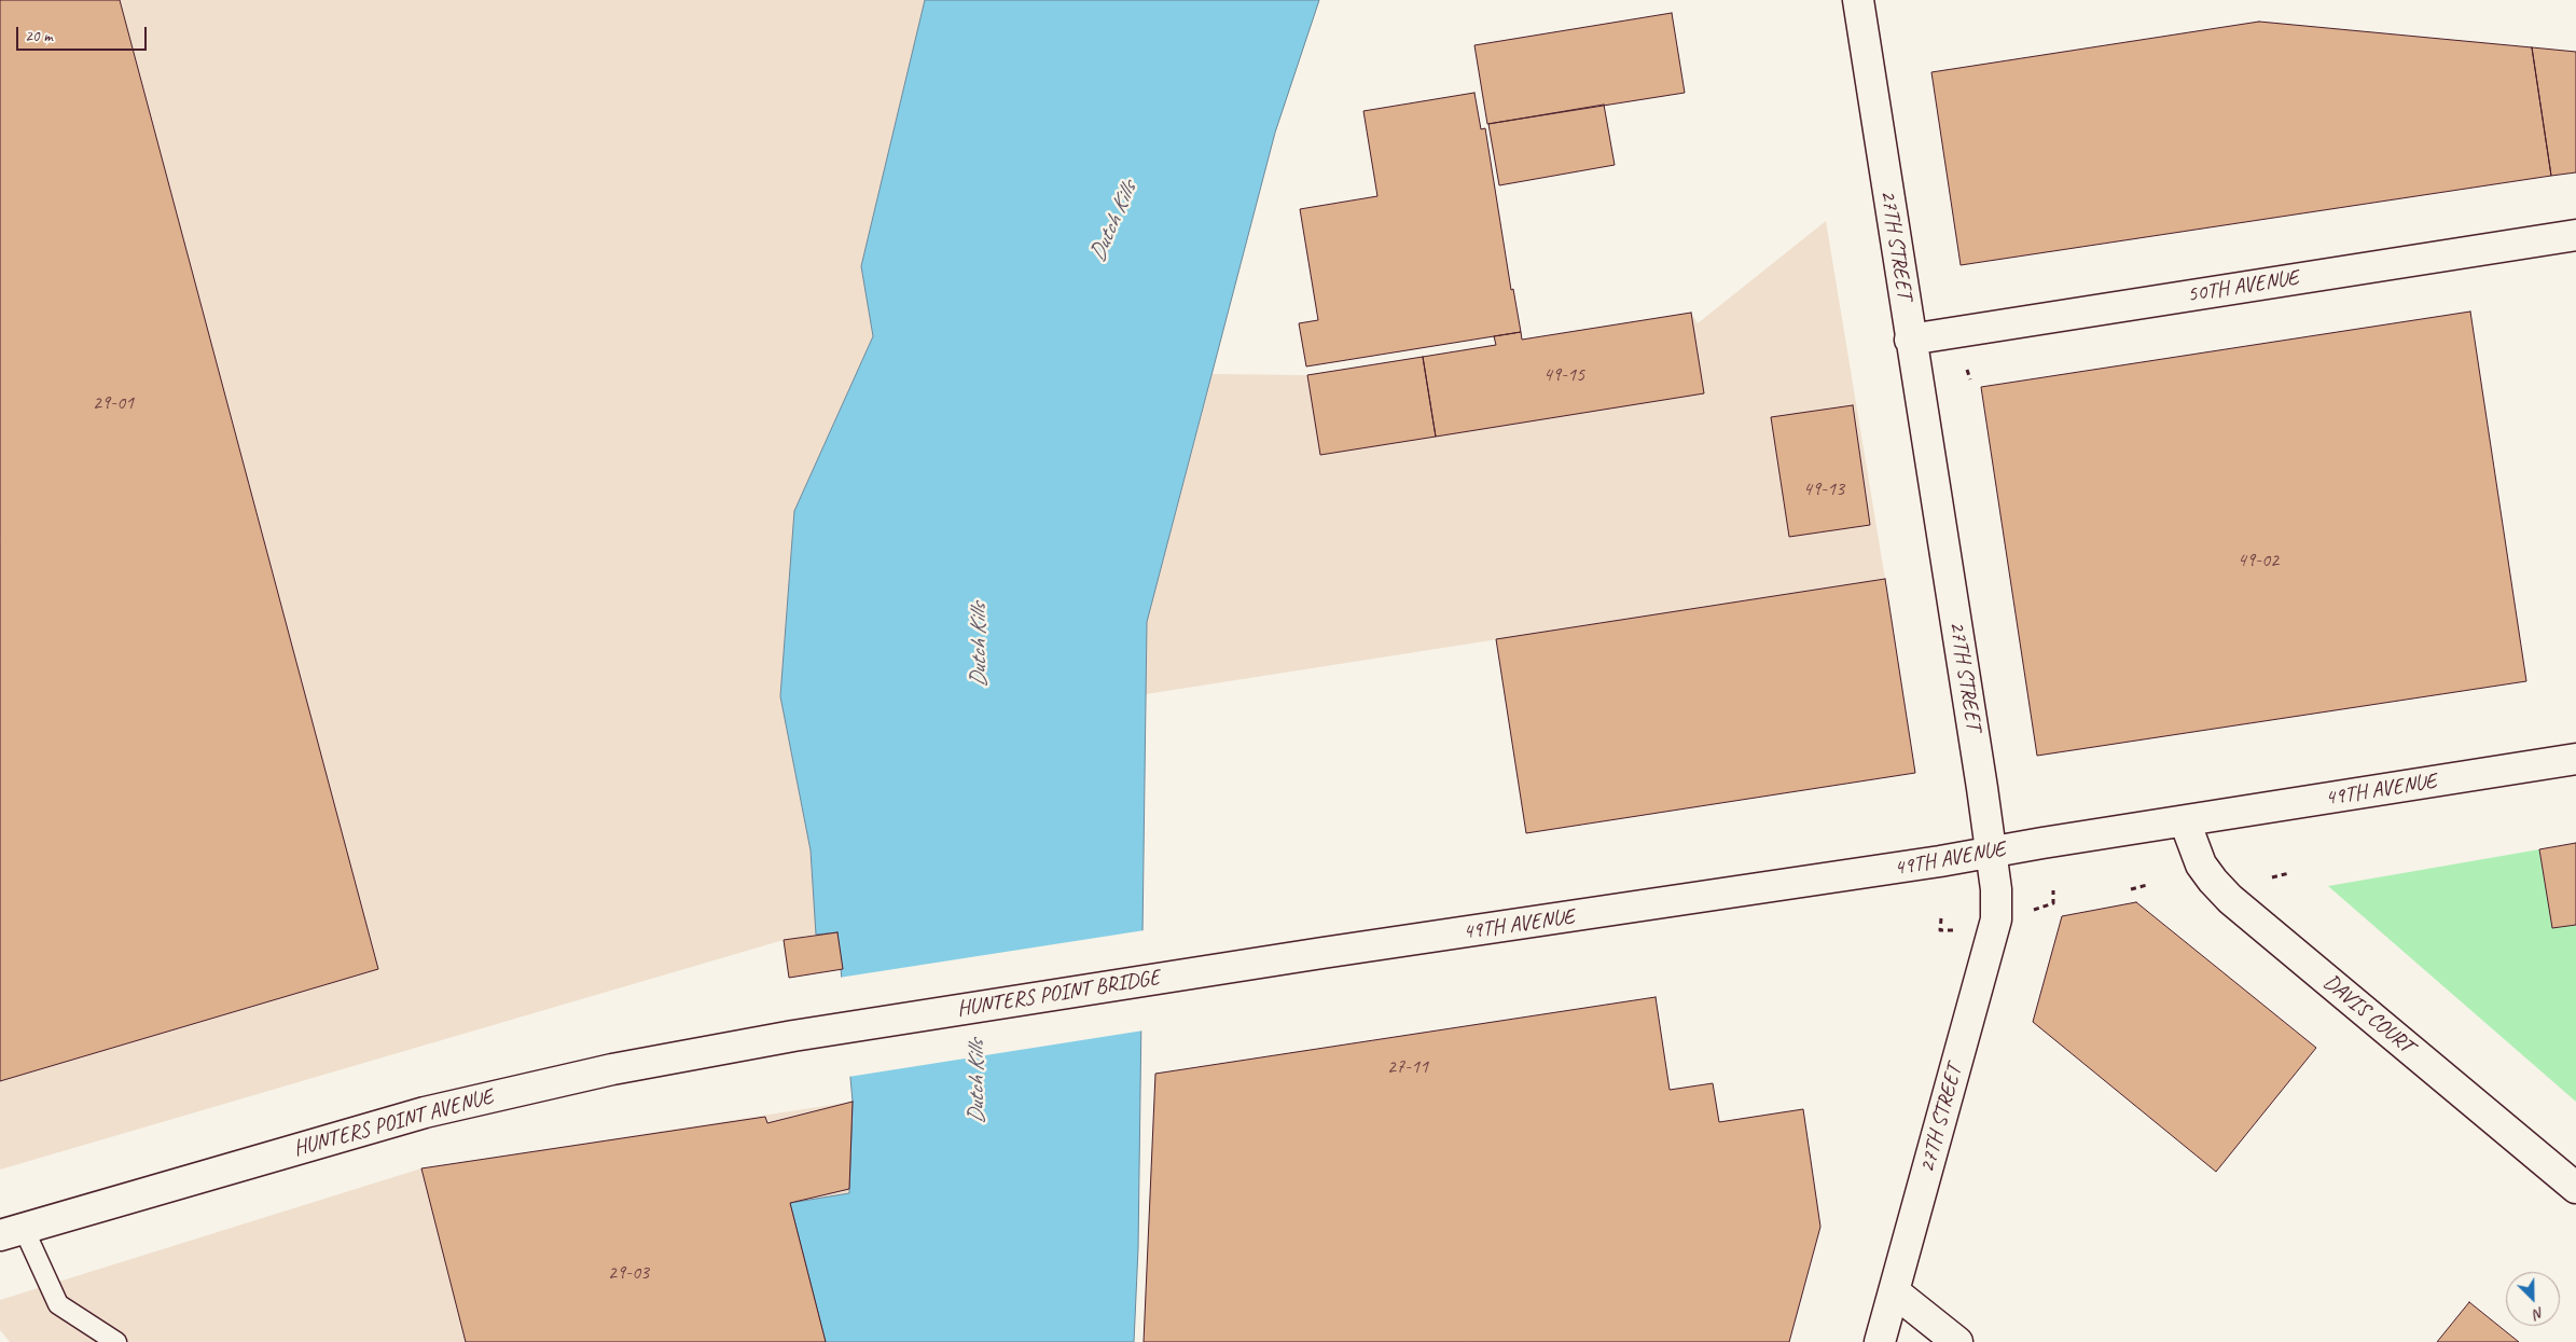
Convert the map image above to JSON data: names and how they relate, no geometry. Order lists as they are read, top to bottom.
{
  "streets": {
    "street": [
      "27TH STREET",
      "50TH AVENUE",
      "49TH AVENUE",
      "HUNTERS POINT BRIDGE",
      "DAVIS COURT",
      "HUNTERS POINT AVENUE"
    ]
  },
  "crossings": [
    ["27TH STREET", "50TH AVENUE"],
    ["27TH STREET", "49TH AVENUE"],
    ["49TH AVENUE", "HUNTERS POINT BRIDGE"],
    ["49TH AVENUE", "DAVIS COURT"],
    ["HUNTERS POINT BRIDGE", "HUNTERS POINT AVENUE"]
  ],
  "water": ["Dutch Kills"],
  "house_numbers": [
    "49-15",
    "29-01",
    "49-13",
    "49-02",
    "27-11",
    "29-03"
  ],
  "scale_bar": "20 m",
  "north": "bottom right"
}
